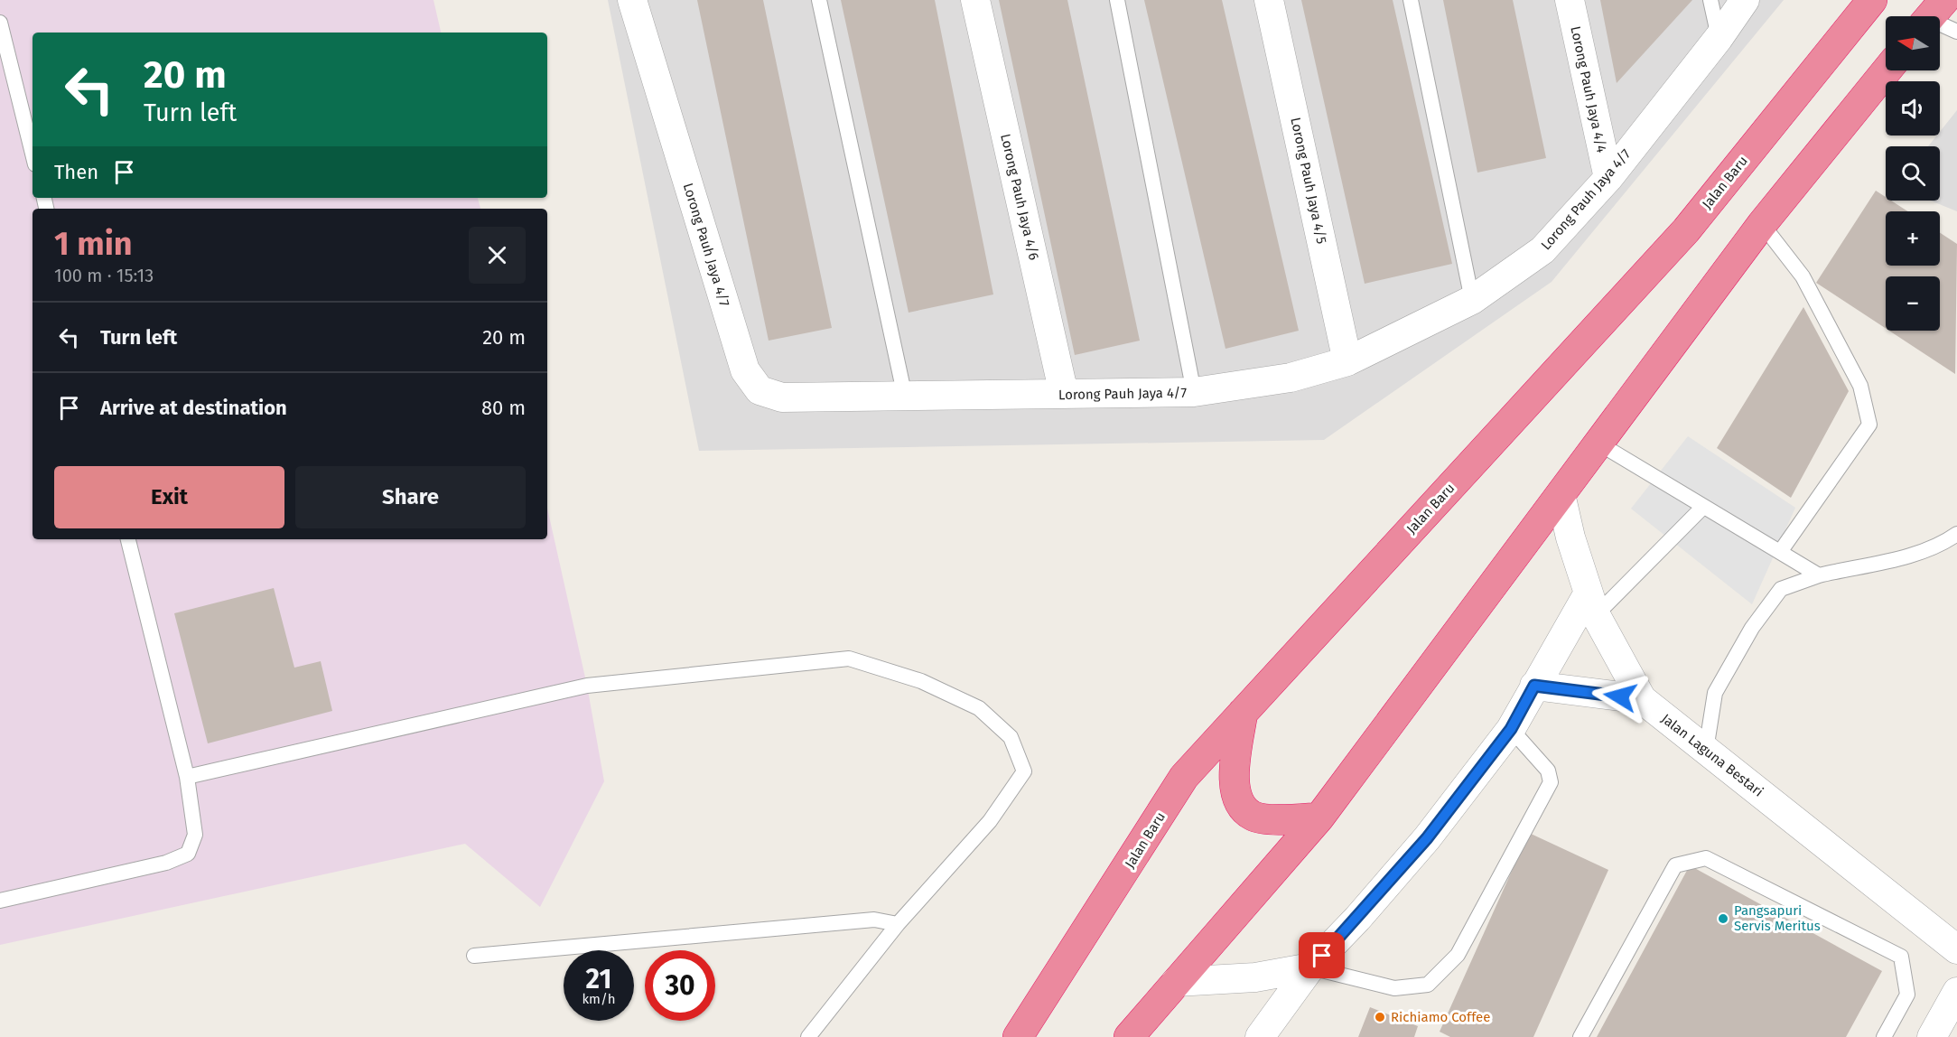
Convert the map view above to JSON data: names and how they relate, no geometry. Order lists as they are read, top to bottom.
{
  "streets": {
    "highway": ["Jalan Baru"],
    "street": [
      "Lorong Pauh Jaya 4/4",
      "Lorong Pauh Jaya 4/5",
      "Lorong Pauh Jaya 4/6",
      "Lorong Pauh Jaya 4/7",
      "Jalan Laguna Bestari"
    ]
  },
  "crossings": [
    ["Lorong Pauh Jaya 4/4", "Lorong Pauh Jaya 4/7"],
    ["Lorong Pauh Jaya 4/5", "Lorong Pauh Jaya 4/7"],
    ["Lorong Pauh Jaya 4/6", "Lorong Pauh Jaya 4/7"]
  ],
  "places": ["Pangsapuri Servis Meritus", "Richiamo Coffee"],
  "north": "left",
  "page": {
    "map_buttons": ["+", "−"],
    "turn": ["20 m", "Turn left"],
    "then": "Then",
    "heading": ["1 min", "100 m · 15:13"],
    "list": [
      {
        "name": "Turn left",
        "value": "20 m"
      },
      {
        "name": "Arrive at destination",
        "value": "80 m"
      }
    ],
    "buttons": ["Exit", "Share"],
    "speed": "21 km/h",
    "limit": "30"
  }
}
